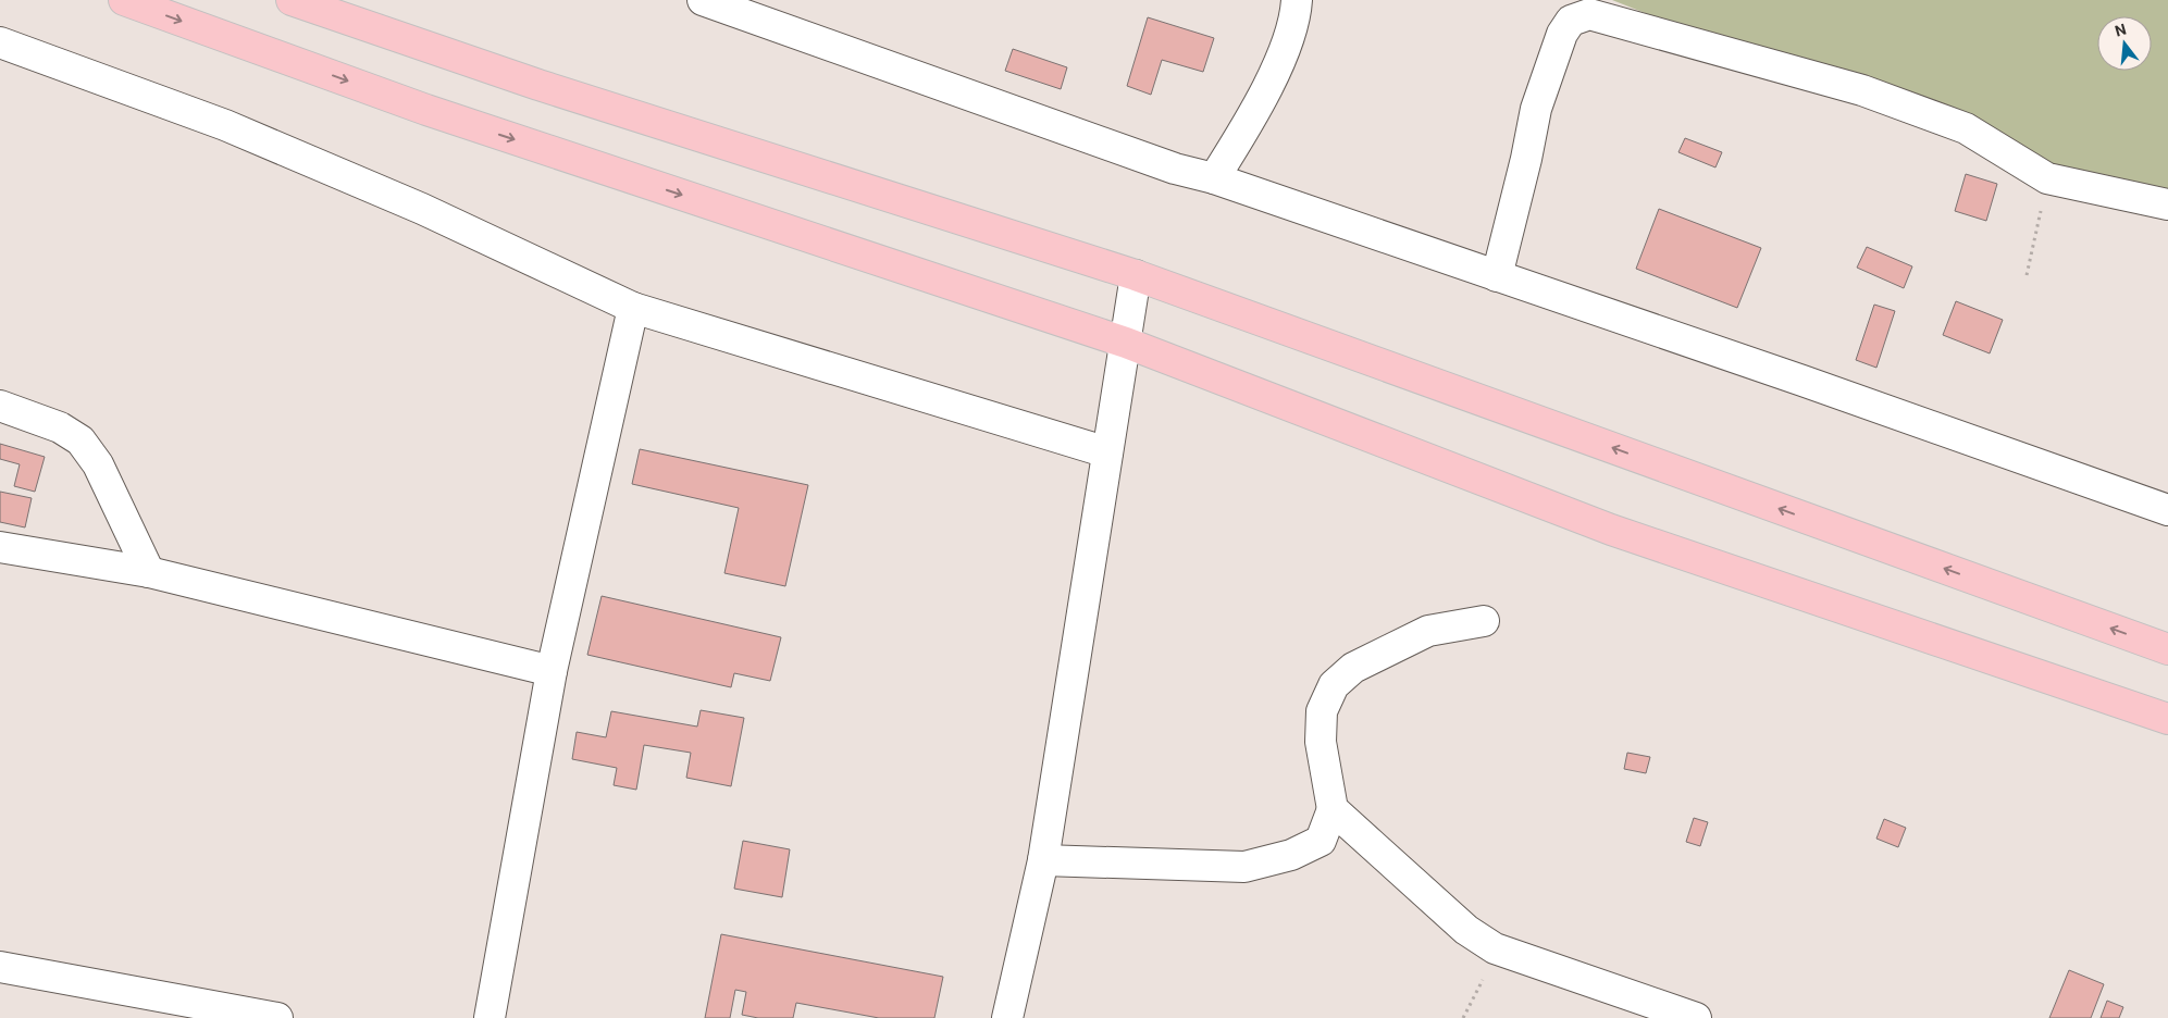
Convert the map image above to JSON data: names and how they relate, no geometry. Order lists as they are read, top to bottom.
{
  "north": "top"
}
